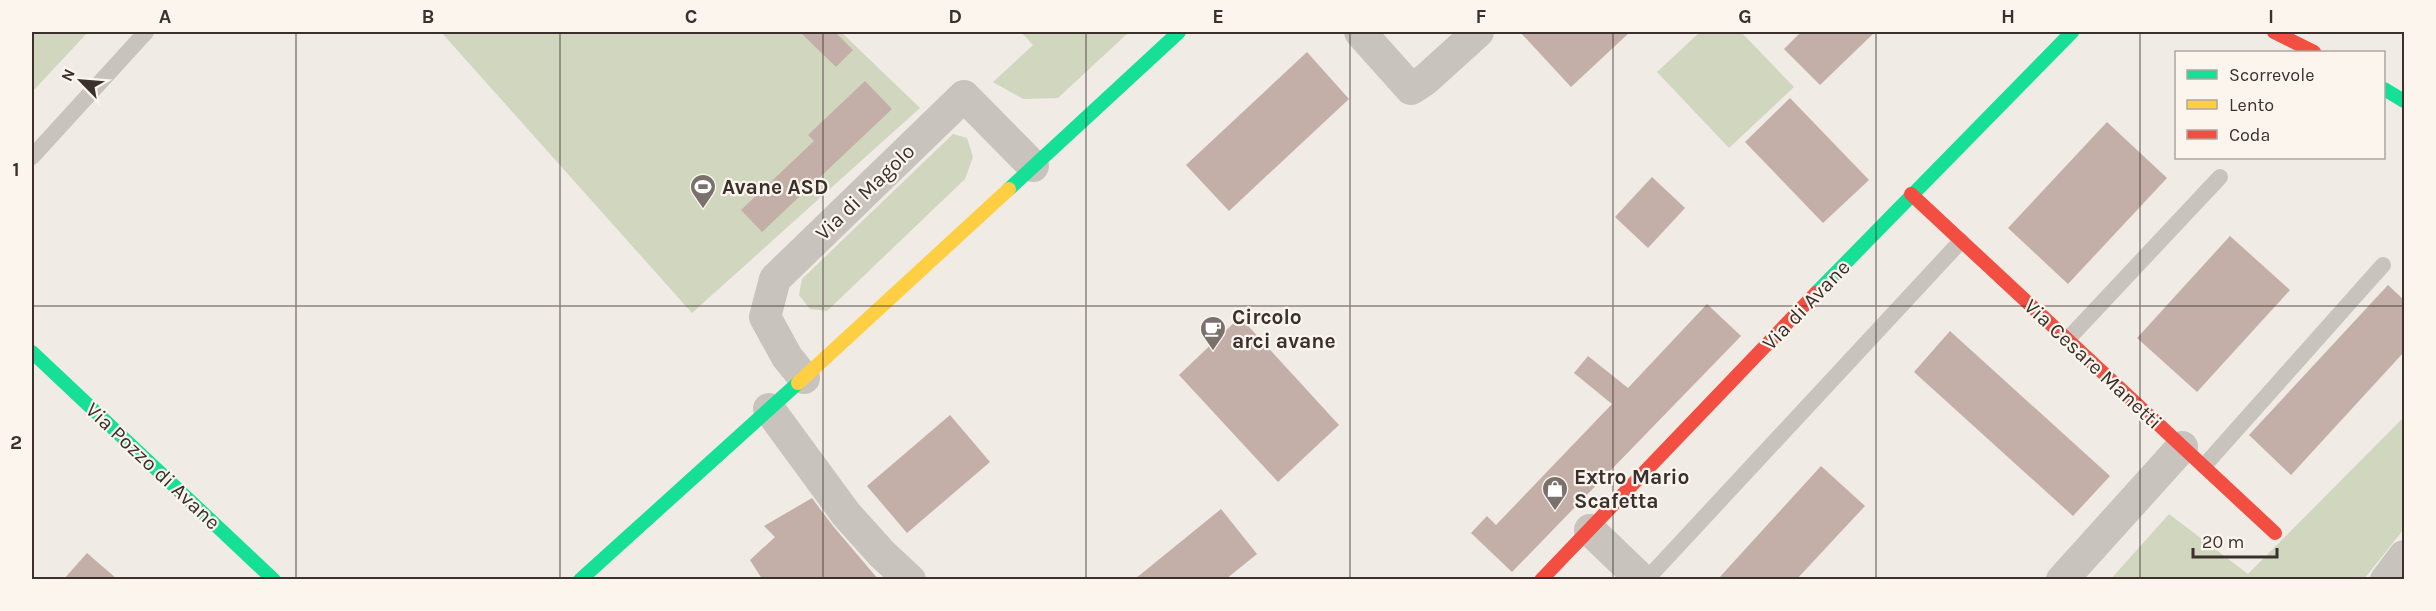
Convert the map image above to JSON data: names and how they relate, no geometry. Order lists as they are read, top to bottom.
{
  "streets": {
    "street": [
      "Via di Magolo",
      "Via di Avane",
      "Via Cesare Manetti",
      "Via Pozzo di Avane"
    ]
  },
  "crossings": [
    ["Via di Avane", "Via Cesare Manetti"]
  ],
  "places": {
    "sports": ["Avane ASD"],
    "cafe": ["Circolo arci avane"],
    "shop": ["Extro Mario Scafetta"]
  },
  "legend": ["Scorrevole", "Lento", "Coda"],
  "scale_bar": "20 m",
  "north": "top left",
  "grid": {
    "columns": [
      "A",
      "B",
      "C",
      "D",
      "E",
      "F",
      "G",
      "H",
      "I"
    ],
    "rows": ["1", "2"]
  }
}
